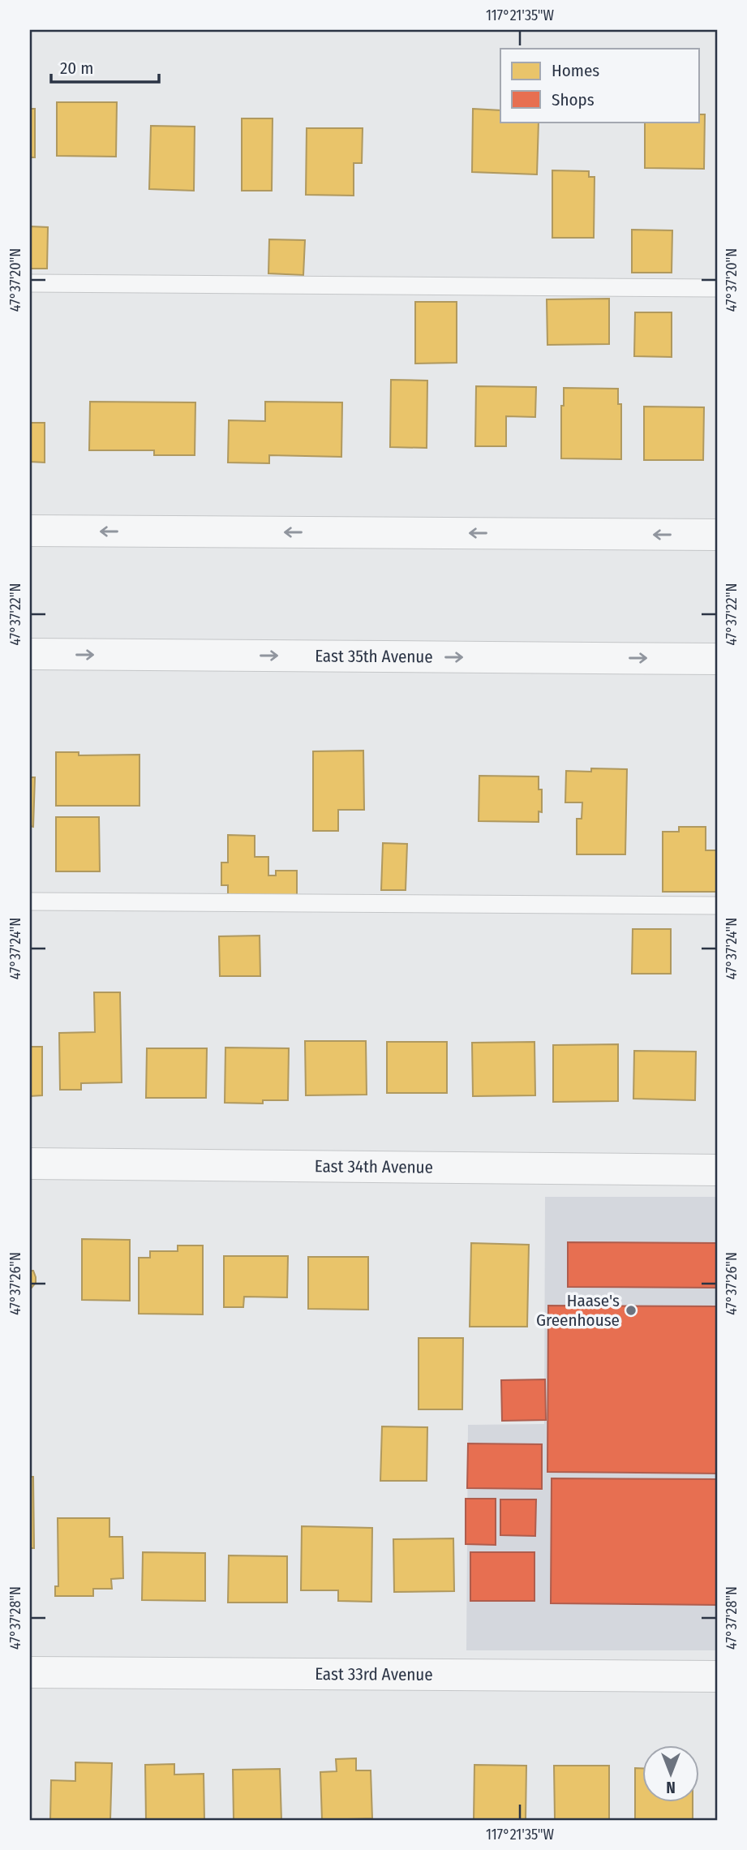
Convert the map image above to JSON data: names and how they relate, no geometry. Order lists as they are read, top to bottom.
{
  "streets": {
    "street": ["East 35th Avenue", "East 34th Avenue", "East 33rd Avenue"]
  },
  "places": ["Haase's Greenhouse"],
  "legend": ["Homes", "Shops"],
  "scale_bar": "20 m",
  "north": "bottom",
  "coordinates": [
    "117°21'35\"W",
    "47°37'20\"N",
    "47°37'22\"N",
    "47°37'24\"N",
    "47°37'26\"N",
    "47°37'28\"N"
  ]
}
